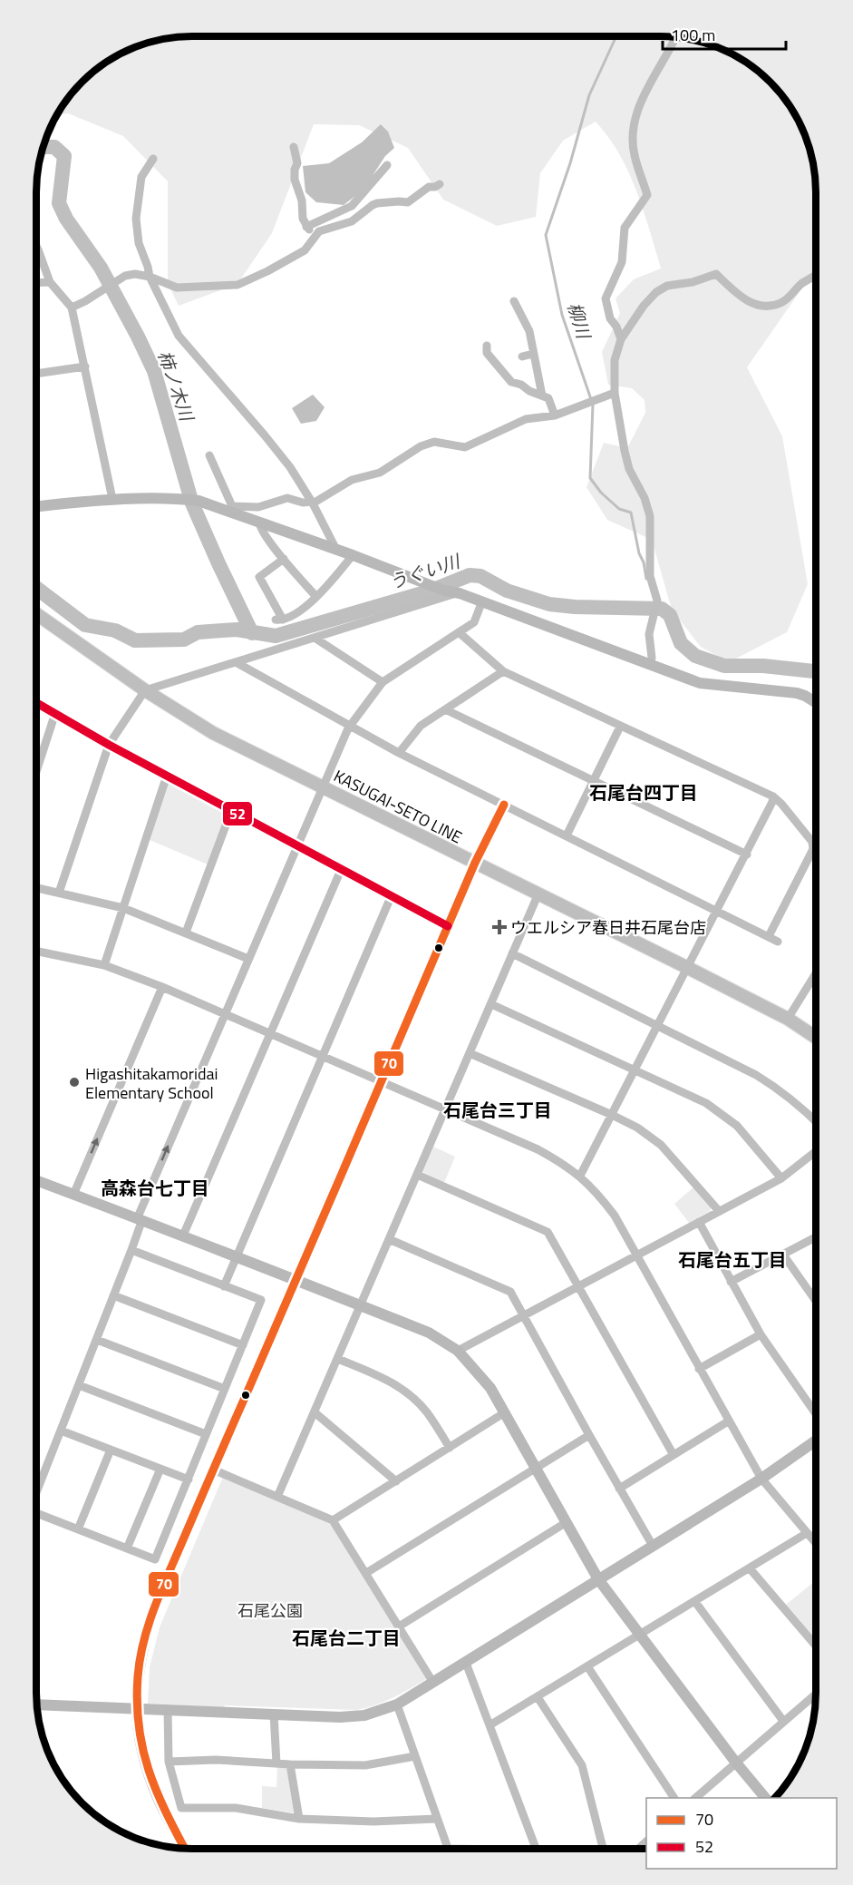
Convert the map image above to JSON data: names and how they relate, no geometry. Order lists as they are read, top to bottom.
{
  "streets": {
    "main road": ["KASUGAI-SETO LINE"]
  },
  "districts": [
    "石尾台四丁目",
    "石尾台三丁目",
    "高森台七丁目",
    "石尾台五丁目",
    "石尾台二丁目"
  ],
  "water": ["柳川", "柿ノ木川", "うぐい川"],
  "parks": ["石尾公園"],
  "places": {
    "health": ["ウエルシア春日井石尾台店"],
    "other": ["Higashitakamoridai Elementary School"]
  },
  "lines": ["transit line 52", "transit line 70"],
  "legend": ["70", "52"],
  "scale_bar": "100 m"
}
